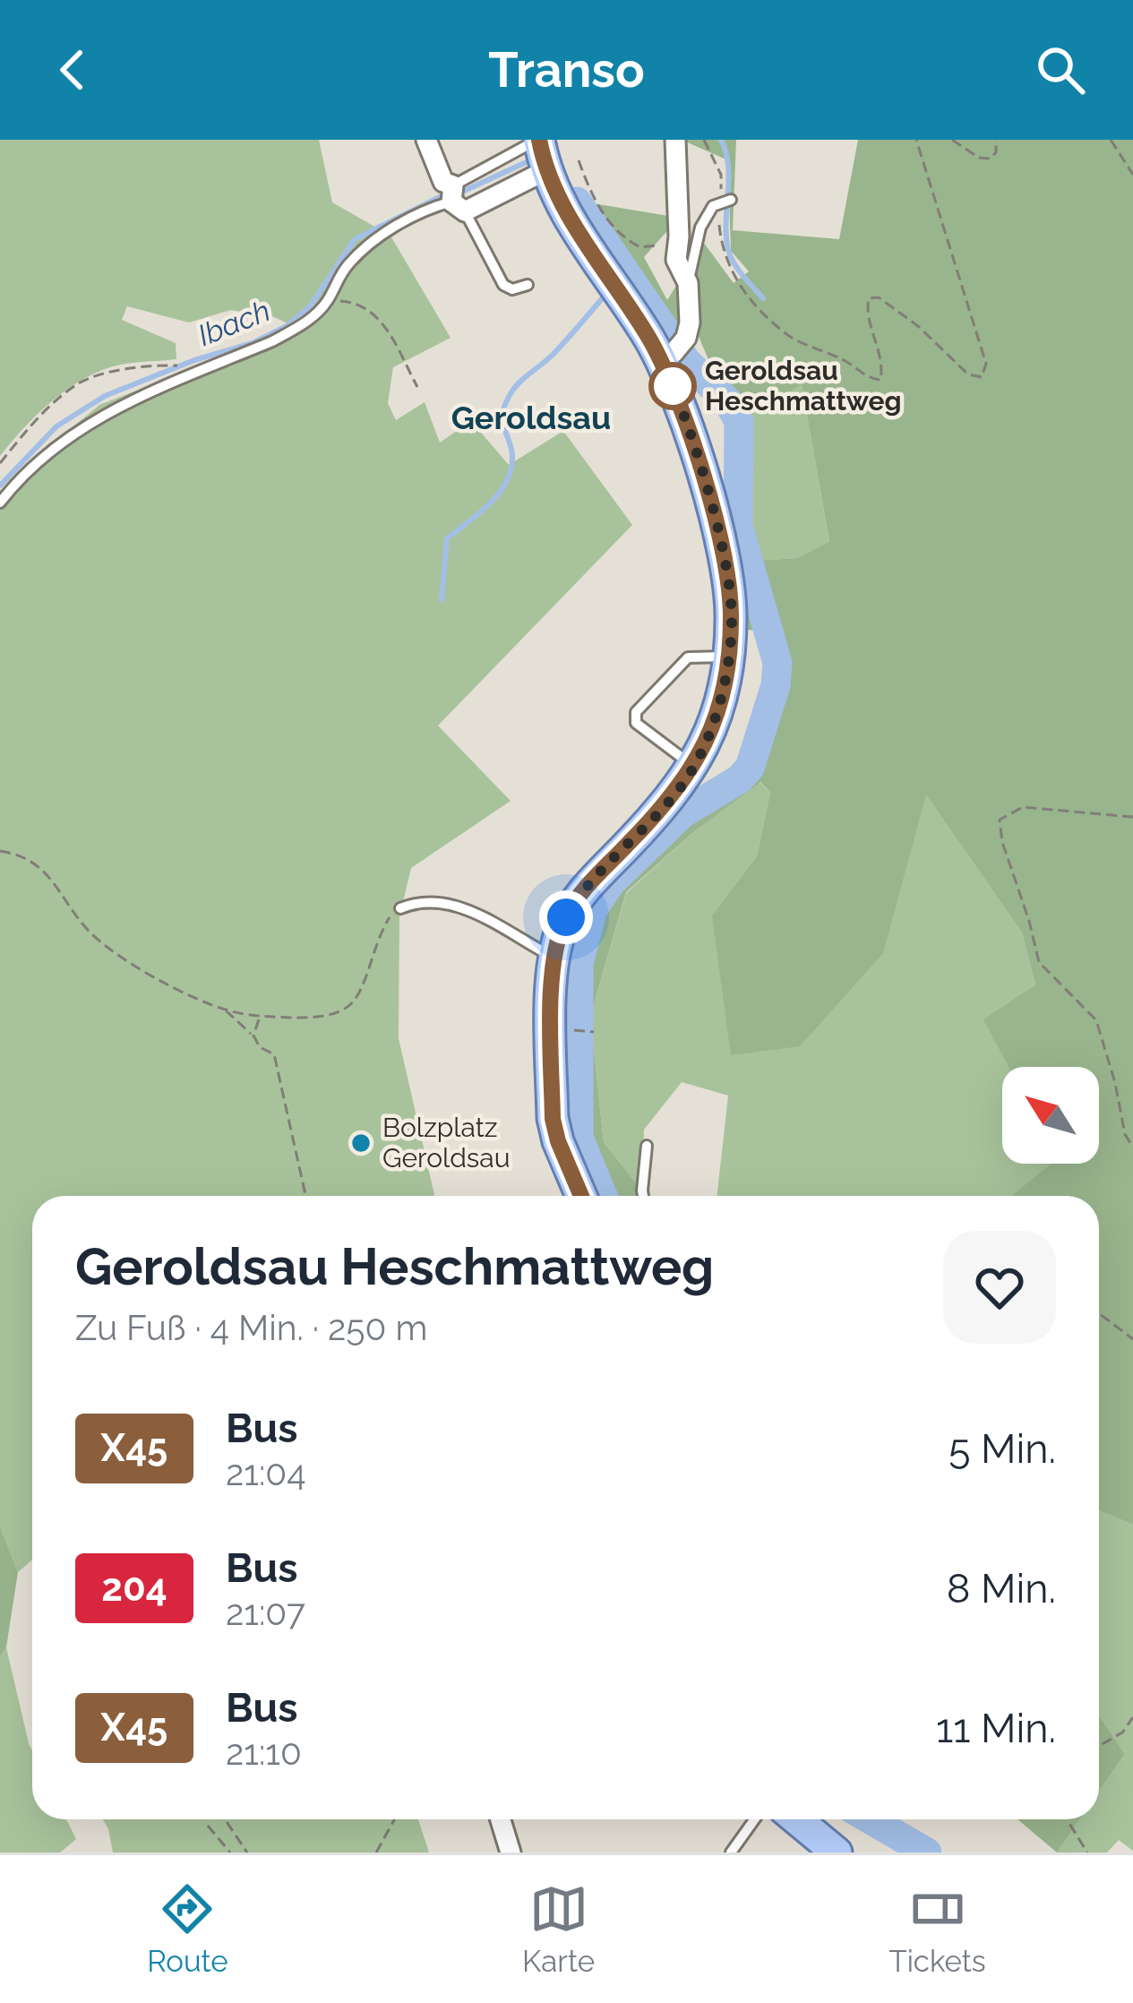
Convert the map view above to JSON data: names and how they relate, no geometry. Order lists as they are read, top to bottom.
{
  "districts": ["Geroldsau"],
  "water": ["Ibach"],
  "places": ["Geroldsau Heschmattweg", "Bolzplatz Geroldsau"],
  "lines": ["bus line X45"],
  "north": "top left",
  "page": {
    "header": "Transo",
    "heading": ["Geroldsau Heschmattweg", "Zu Fuß · 4 Min. · 250 m"],
    "list": [
      {
        "mark": "X45",
        "name": "Bus",
        "note": "21:04",
        "value": "5 Min."
      },
      {
        "mark": "204",
        "name": "Bus",
        "note": "21:07",
        "value": "8 Min."
      },
      {
        "mark": "X45",
        "name": "Bus",
        "note": "21:10",
        "value": "11 Min."
      }
    ],
    "tabs": ["Route", "Karte", "Tickets"]
  }
}
